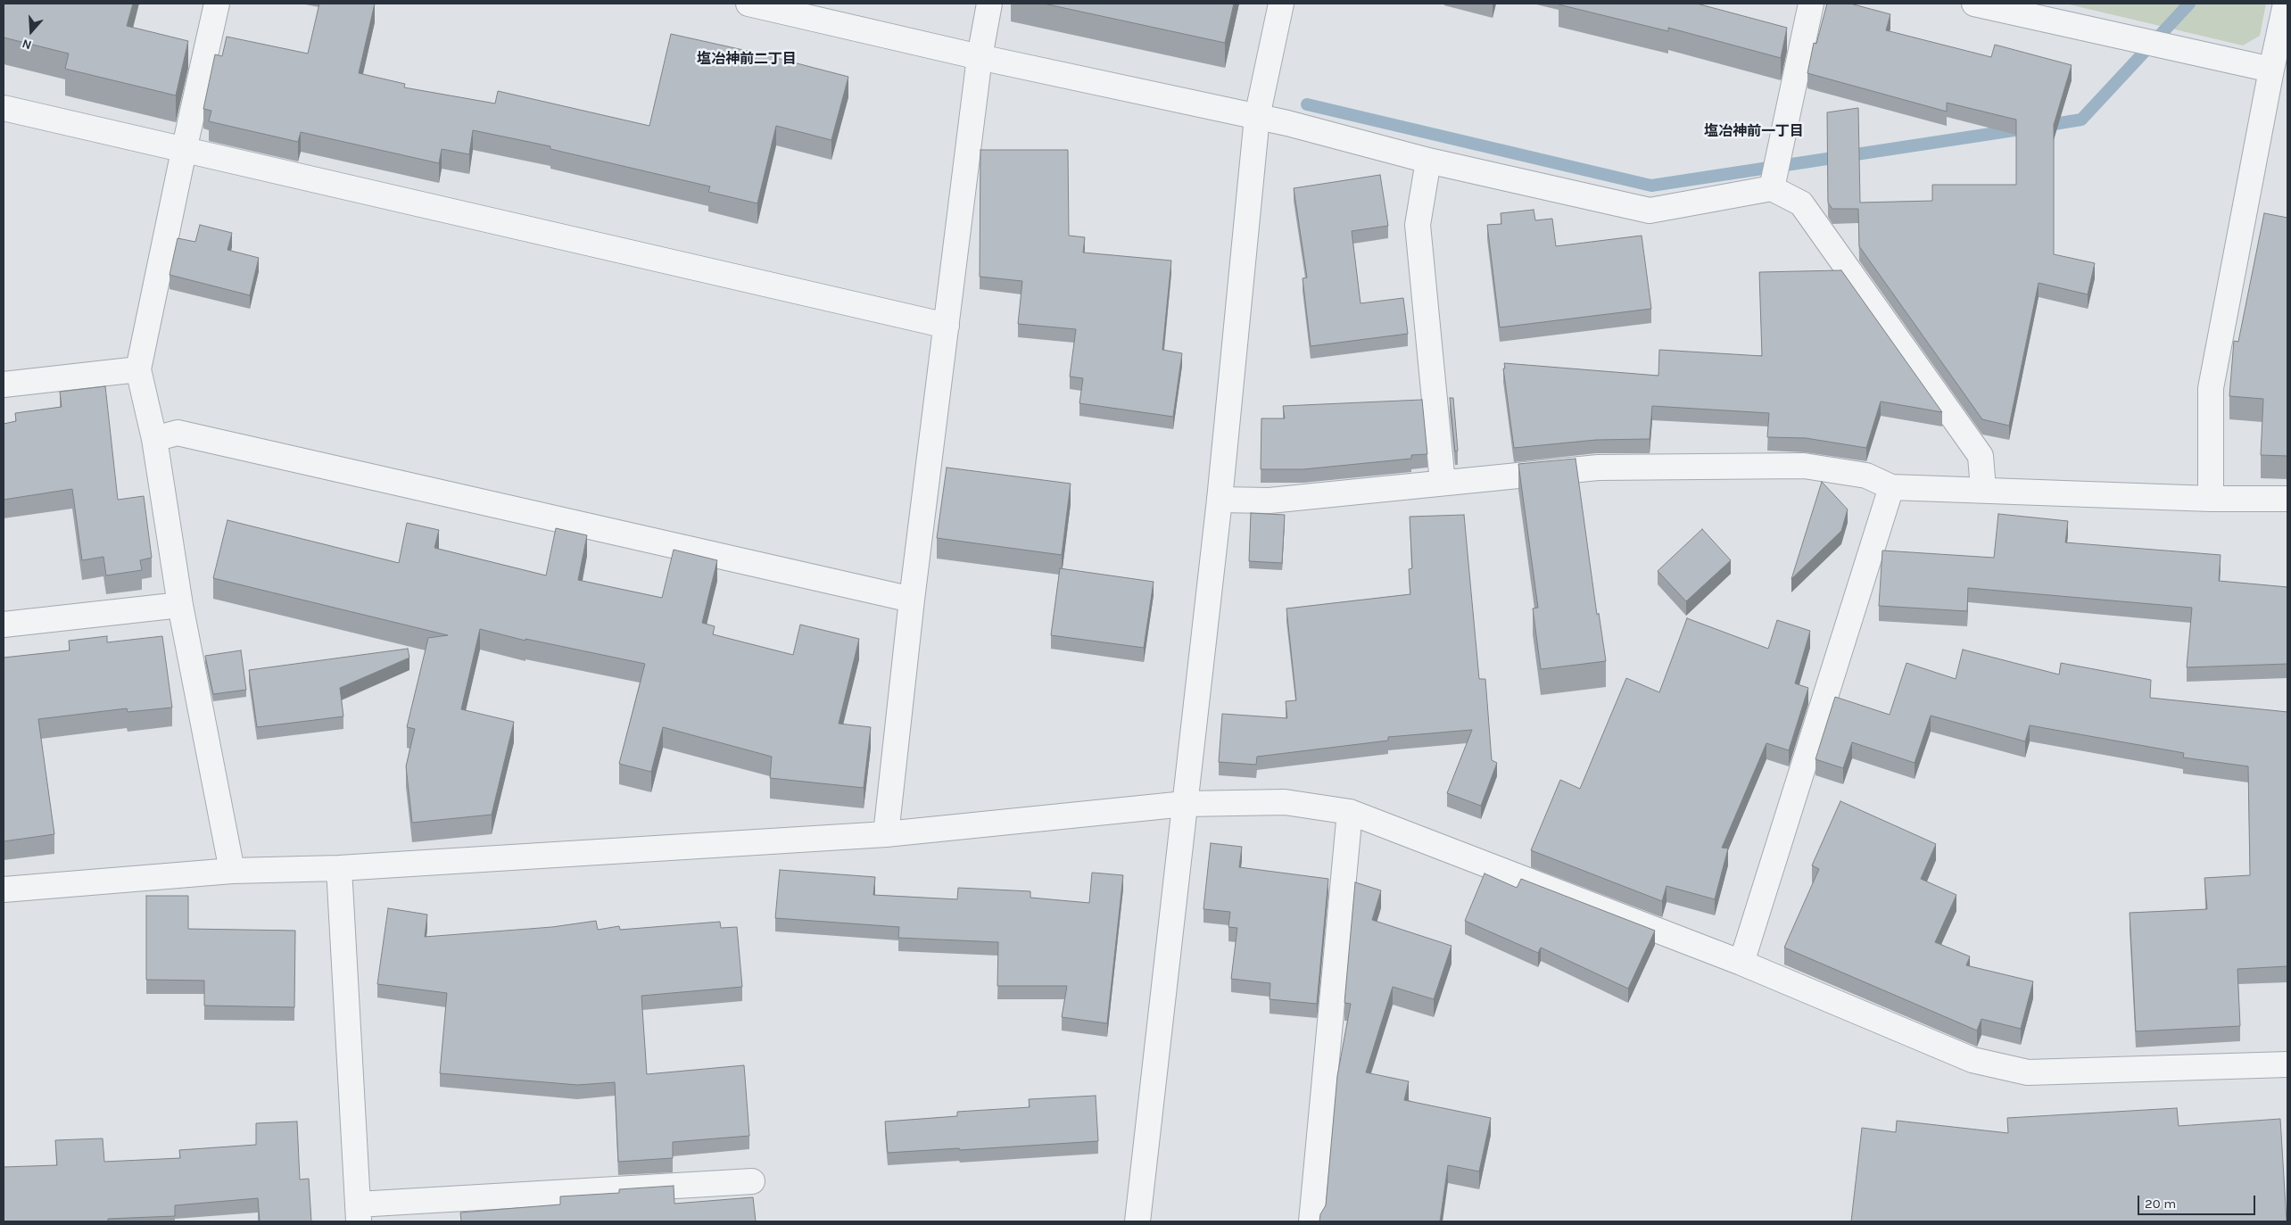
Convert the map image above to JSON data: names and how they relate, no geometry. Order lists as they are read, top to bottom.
{
  "districts": ["塩冶神前二丁目", "塩冶神前一丁目"],
  "scale_bar": "20 m",
  "north": "bottom"
}
